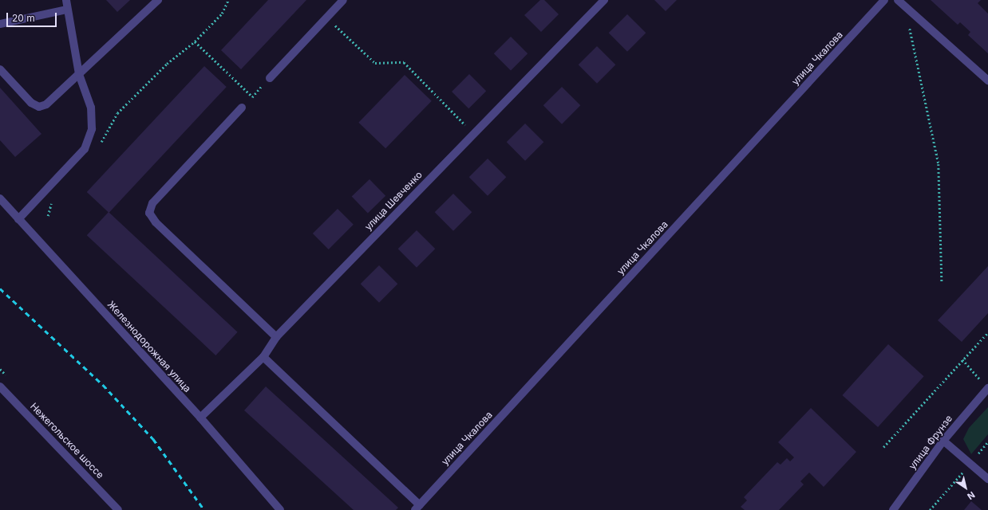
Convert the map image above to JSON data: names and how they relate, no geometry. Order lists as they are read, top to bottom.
{
  "streets": {
    "street": [
      "улица Чкалова",
      "улица Шевченко",
      "Железнодорожная улица",
      "Нежегольское шоссе",
      "улица Фрунзе"
    ]
  },
  "crossings": [
    ["улица Шевченко", "Железнодорожная улица"]
  ],
  "scale_bar": "20 m",
  "north": "bottom right"
}
